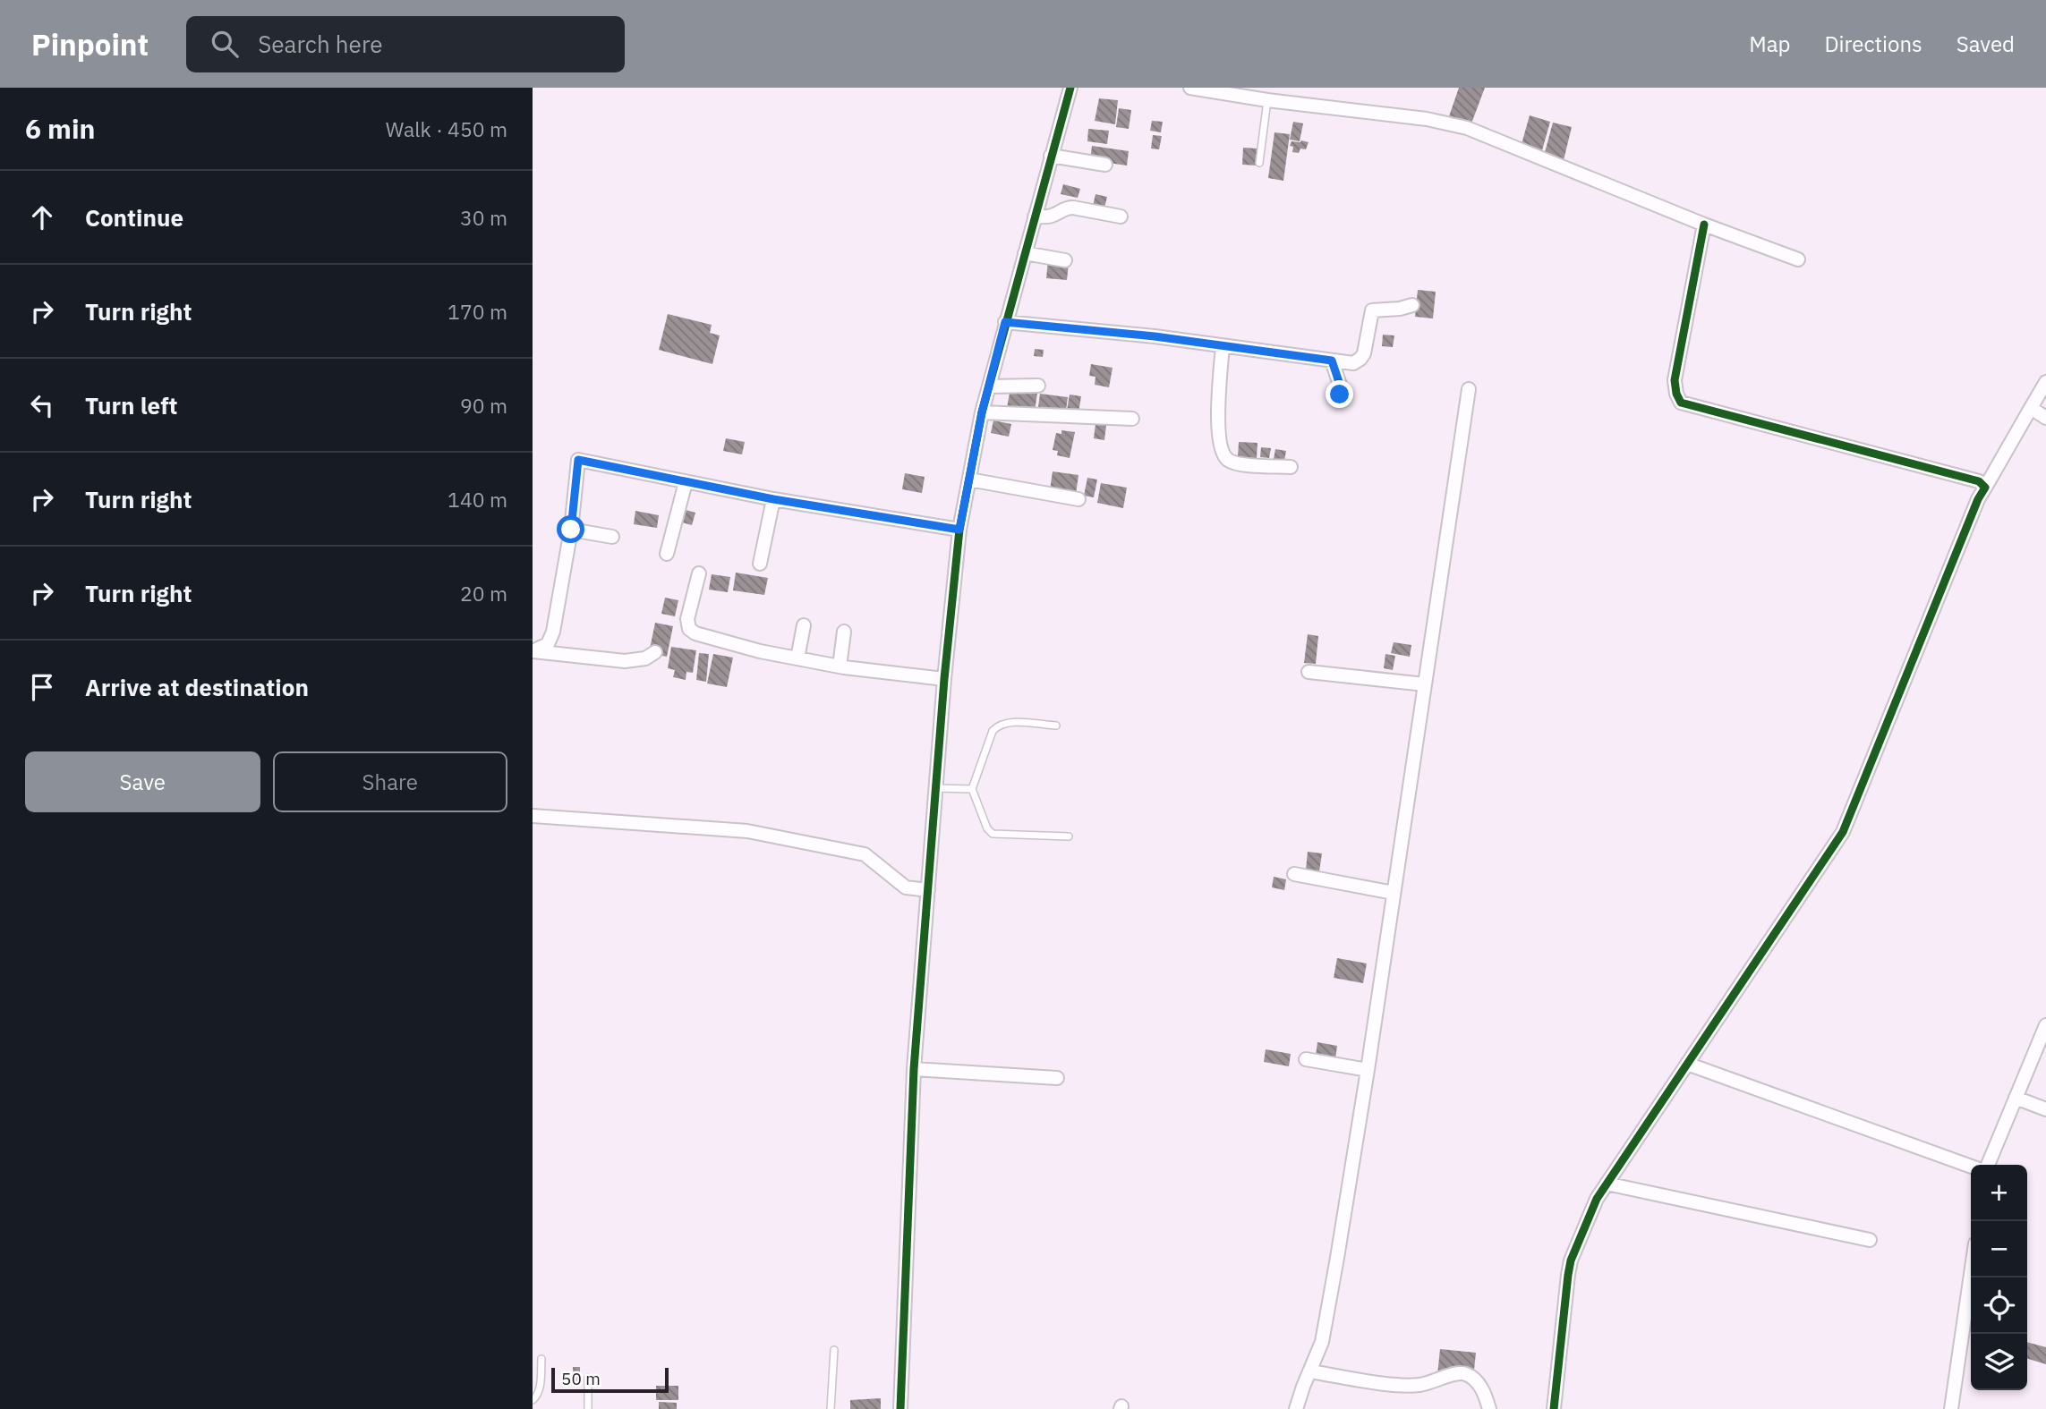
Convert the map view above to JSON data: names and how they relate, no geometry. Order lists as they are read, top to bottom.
{
  "scale_bar": "50 m",
  "page": {
    "header": "Pinpoint",
    "search": "Search here",
    "nav": ["Map", "Directions", "Saved"],
    "heading": ["6 min", "Walk · 450 m"],
    "list": [
      ["Continue", "30 m"],
      ["Turn right", "170 m"],
      ["Turn left", "90 m"],
      ["Turn right", "140 m"],
      ["Turn right", "20 m"],
      "Arrive at destination"
    ],
    "buttons": ["Save", "Share"],
    "map_buttons": ["+", "−"],
    "scale": "50 m"
  }
}
